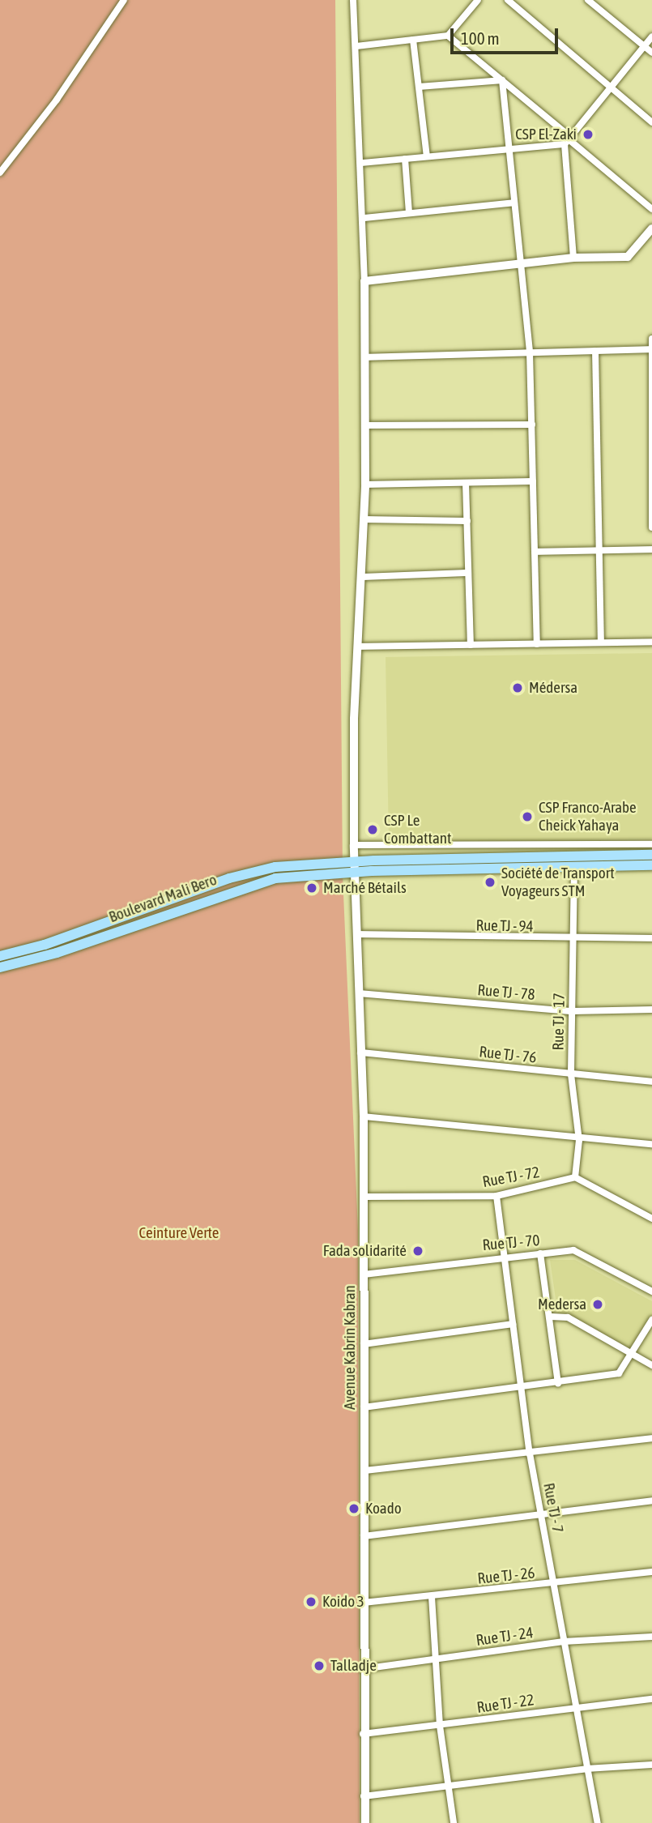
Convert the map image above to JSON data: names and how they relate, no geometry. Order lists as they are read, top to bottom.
{
  "streets": {
    "main road": ["Boulevard Mali Bero"],
    "street": [
      "Rue TJ - 94",
      "Rue TJ - 78",
      "Rue TJ - 17",
      "Rue TJ - 76",
      "Rue TJ - 72",
      "Rue TJ - 70",
      "Avenue Kabrin Kabran",
      "Rue TJ - 7",
      "Rue TJ - 26",
      "Rue TJ - 24",
      "Rue TJ - 22"
    ]
  },
  "crossings": [
    ["Rue TJ - 94", "Rue TJ - 17"],
    ["Rue TJ - 94", "Avenue Kabrin Kabran"],
    ["Rue TJ - 78", "Rue TJ - 17"],
    ["Rue TJ - 78", "Avenue Kabrin Kabran"],
    ["Rue TJ - 17", "Rue TJ - 76"],
    ["Rue TJ - 17", "Rue TJ - 72"],
    ["Rue TJ - 76", "Avenue Kabrin Kabran"],
    ["Rue TJ - 72", "Avenue Kabrin Kabran"],
    ["Rue TJ - 72", "Rue TJ - 7"],
    ["Rue TJ - 70", "Avenue Kabrin Kabran"],
    ["Rue TJ - 70", "Rue TJ - 7"],
    ["Avenue Kabrin Kabran", "Rue TJ - 26"],
    ["Avenue Kabrin Kabran", "Rue TJ - 24"],
    ["Avenue Kabrin Kabran", "Rue TJ - 22"],
    ["Rue TJ - 7", "Rue TJ - 26"],
    ["Rue TJ - 7", "Rue TJ - 24"],
    ["Rue TJ - 7", "Rue TJ - 22"]
  ],
  "parks": ["Ceinture Verte"],
  "places": [
    "CSP El-Zaki",
    "Médersa",
    "CSP Franco-Arabe Cheick Yahaya",
    "CSP Le Combattant",
    "Société de Transport Voyageurs STM",
    "Marché Bétails",
    "Fada solidarité",
    "Medersa",
    "Koado",
    "Koido 3",
    "Talladje"
  ],
  "scale_bar": "100 m"
}
